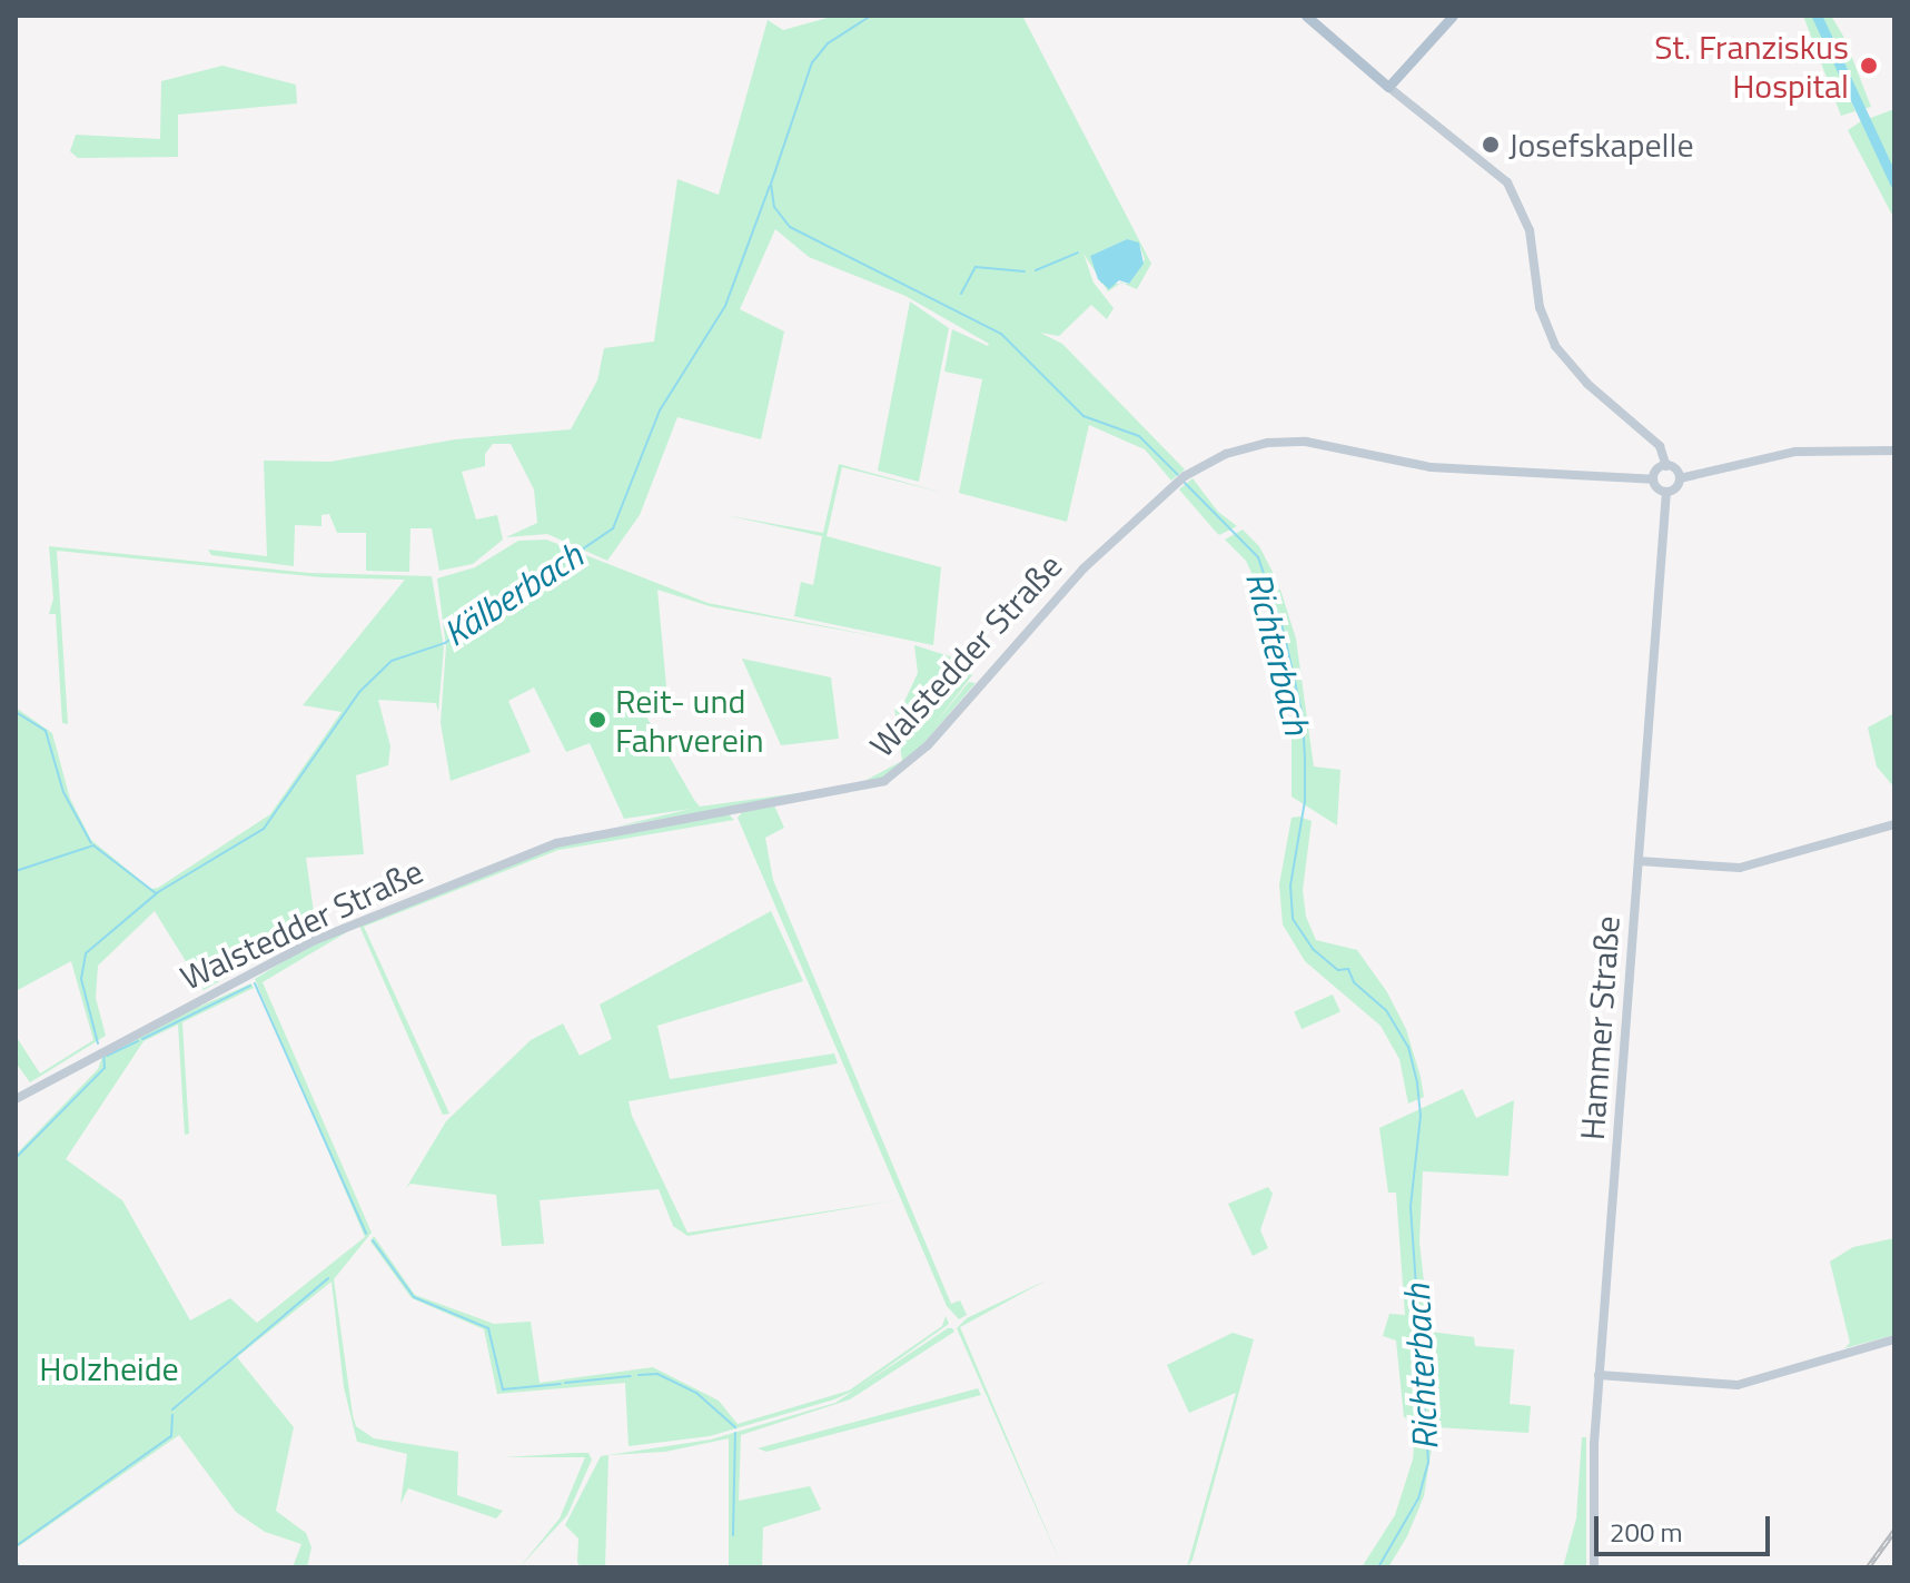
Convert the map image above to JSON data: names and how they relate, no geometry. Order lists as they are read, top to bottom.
{
  "streets": {
    "main road": ["Walstedder Straße", "Hammer Straße"]
  },
  "water": ["Kälberbach", "Richterbach"],
  "parks": ["Holzheide"],
  "places": ["St. Franziskus Hospital", "Josefskapelle", "Reit- und Fahrverein"],
  "scale_bar": "200 m"
}
